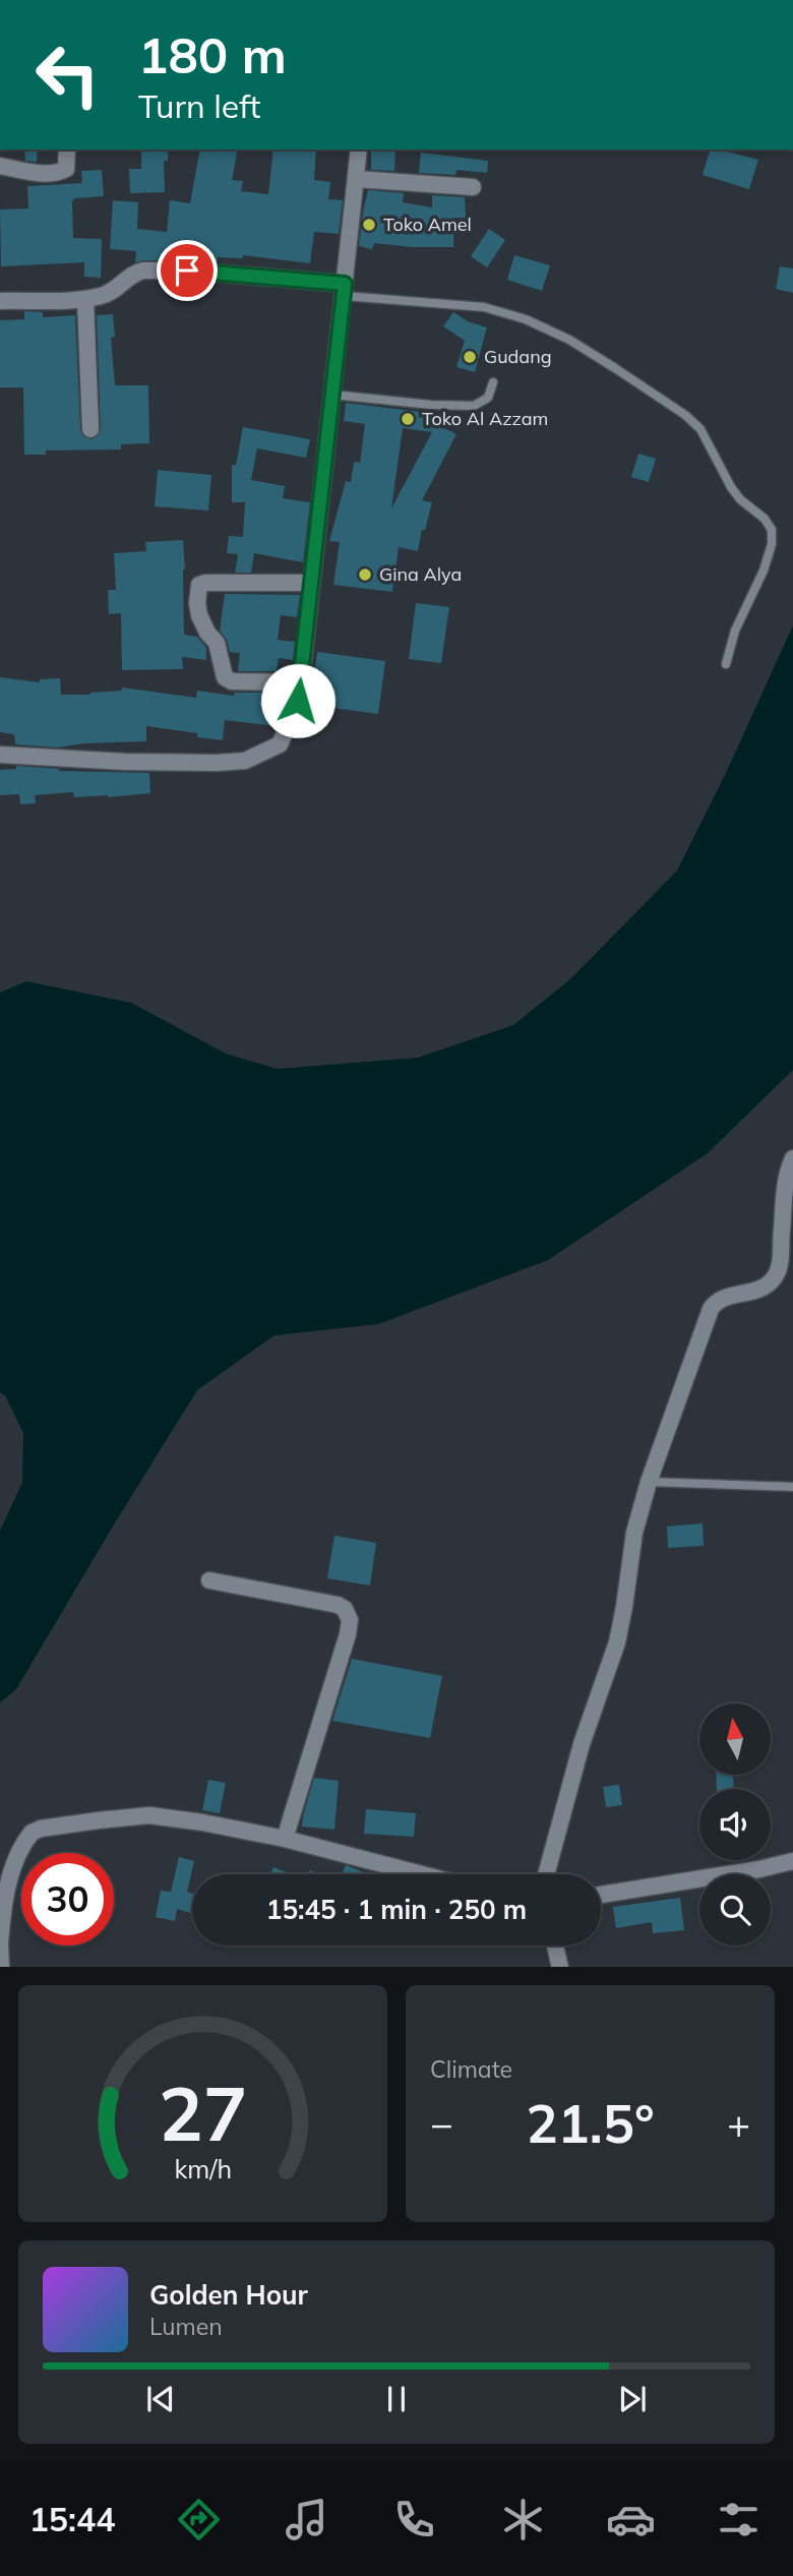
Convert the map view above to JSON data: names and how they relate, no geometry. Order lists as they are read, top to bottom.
{
  "places": [
    "Toko Amel",
    "Gudang",
    "Toko Al Azzam",
    "Gina Alya"
  ],
  "north": "top",
  "page": {
    "turn": ["180 m", "Turn left"],
    "limit": "30",
    "trip": "15:45 · 1 min · 250 m",
    "tile": "Climate",
    "heat": ["−", "21.5°", "+"],
    "song": ["Golden Hour", "Lumen"],
    "tabs": "15:44",
    "gauge": ["27", "km/h"]
  }
}
